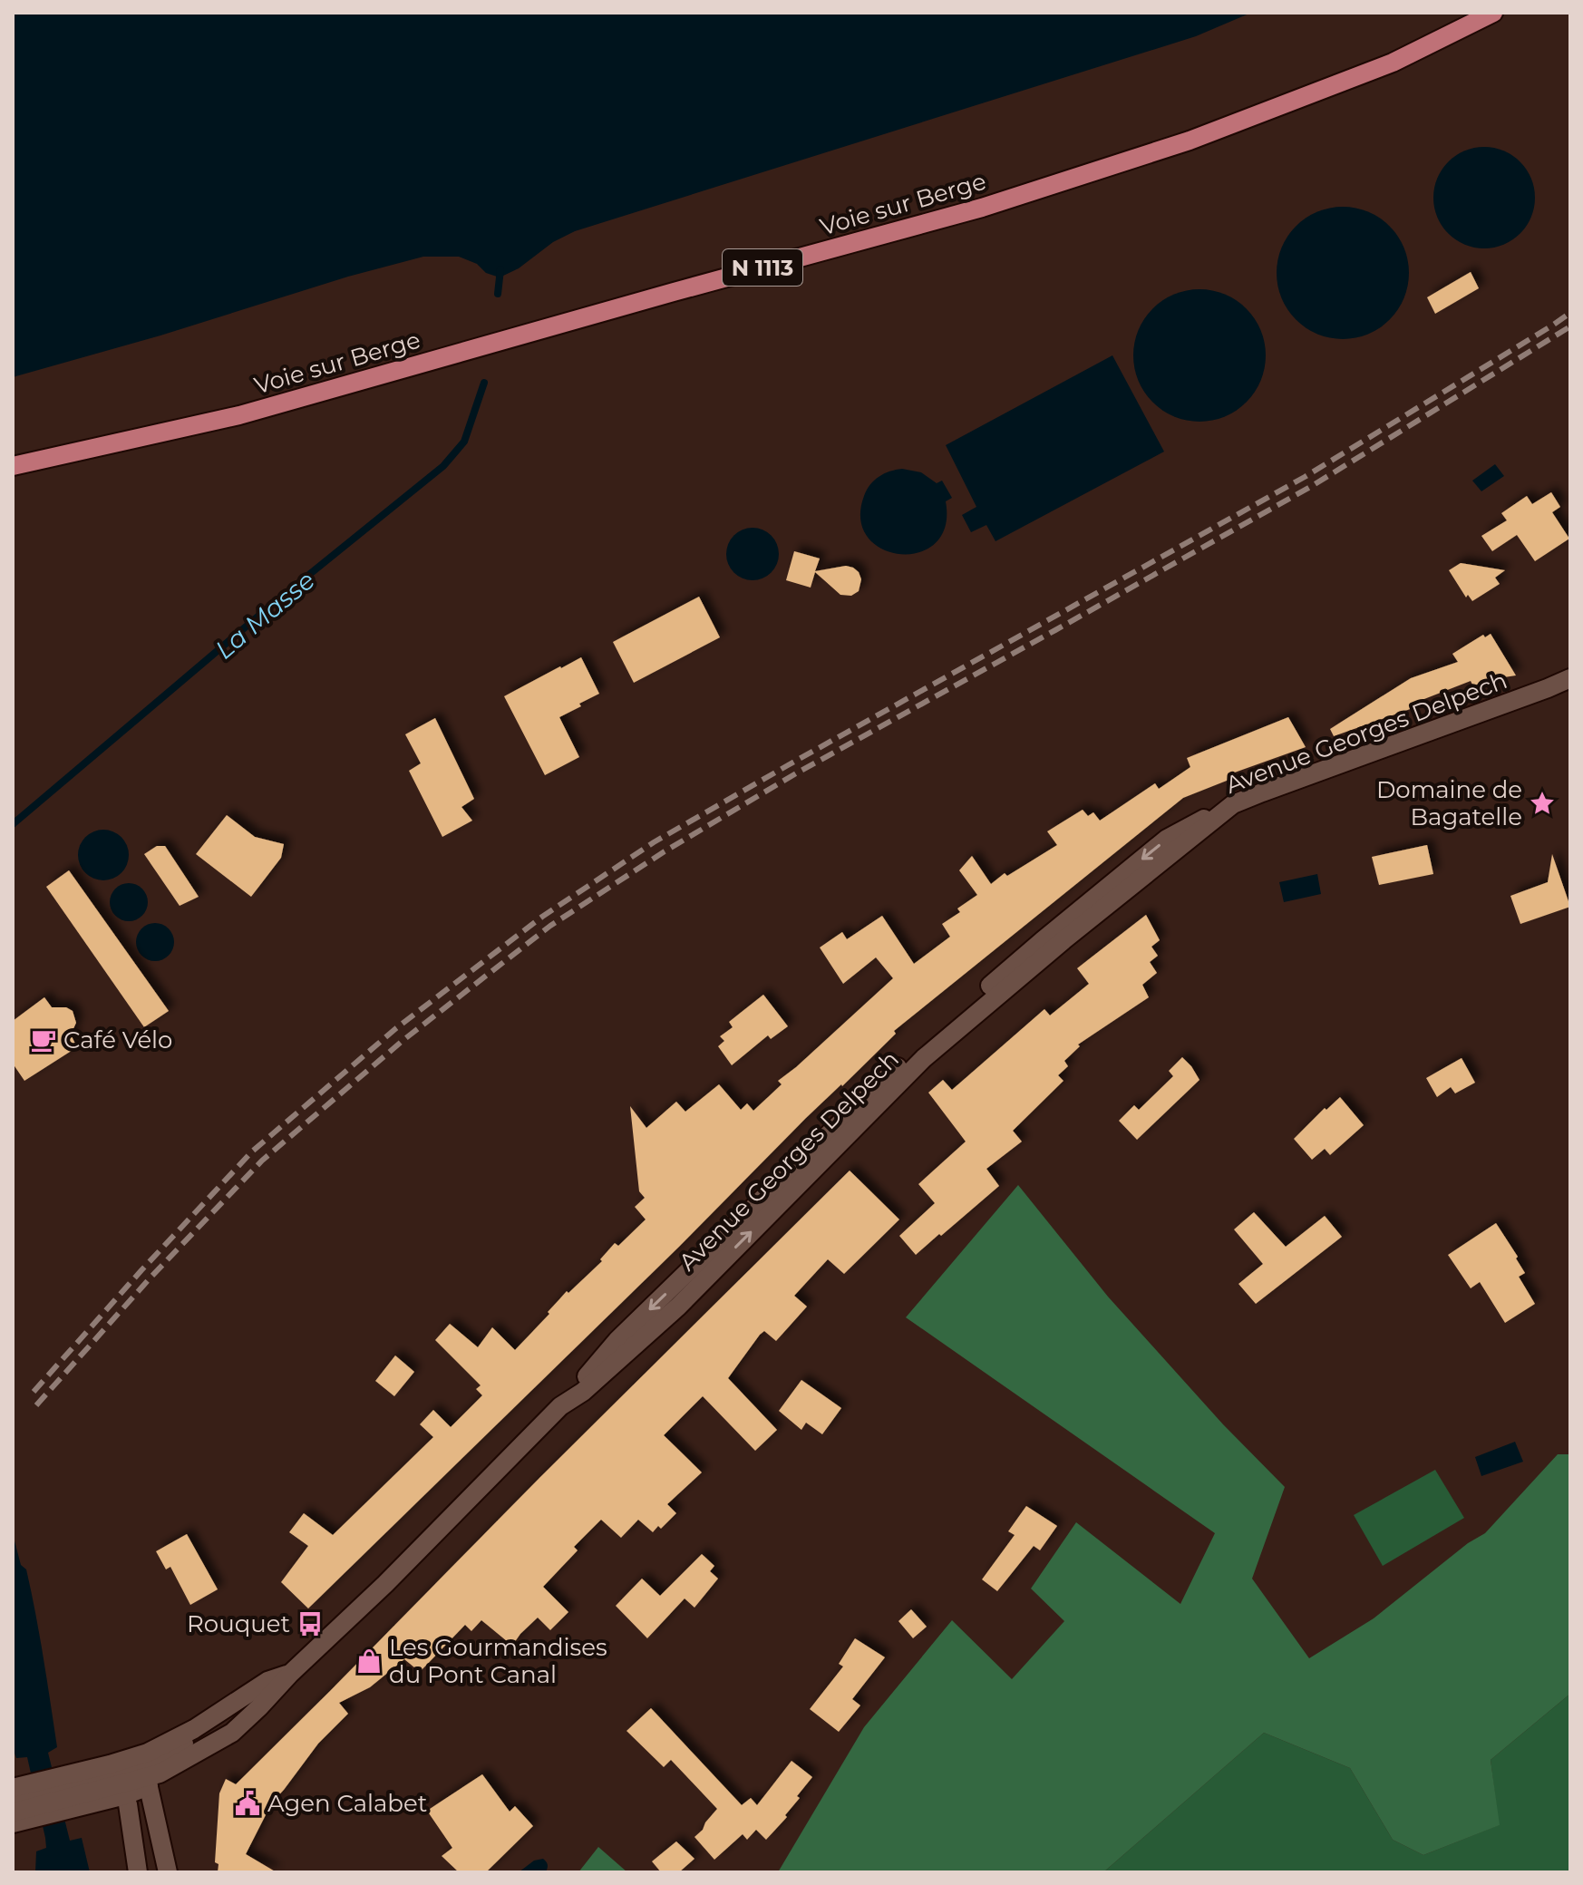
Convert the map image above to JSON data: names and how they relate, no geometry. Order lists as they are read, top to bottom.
{
  "streets": {
    "main road": ["Voie sur Berge", "N 1113", "Avenue Georges Delpech"]
  },
  "water": ["La Masse"],
  "places": {
    "place": ["Domaine de Bagatelle"],
    "cafe": ["Café Vélo"],
    "bus stop": ["Rouquet"],
    "shop": ["Les Gourmandises du Pont Canal"],
    "public building": ["Agen Calabet"]
  }
}
